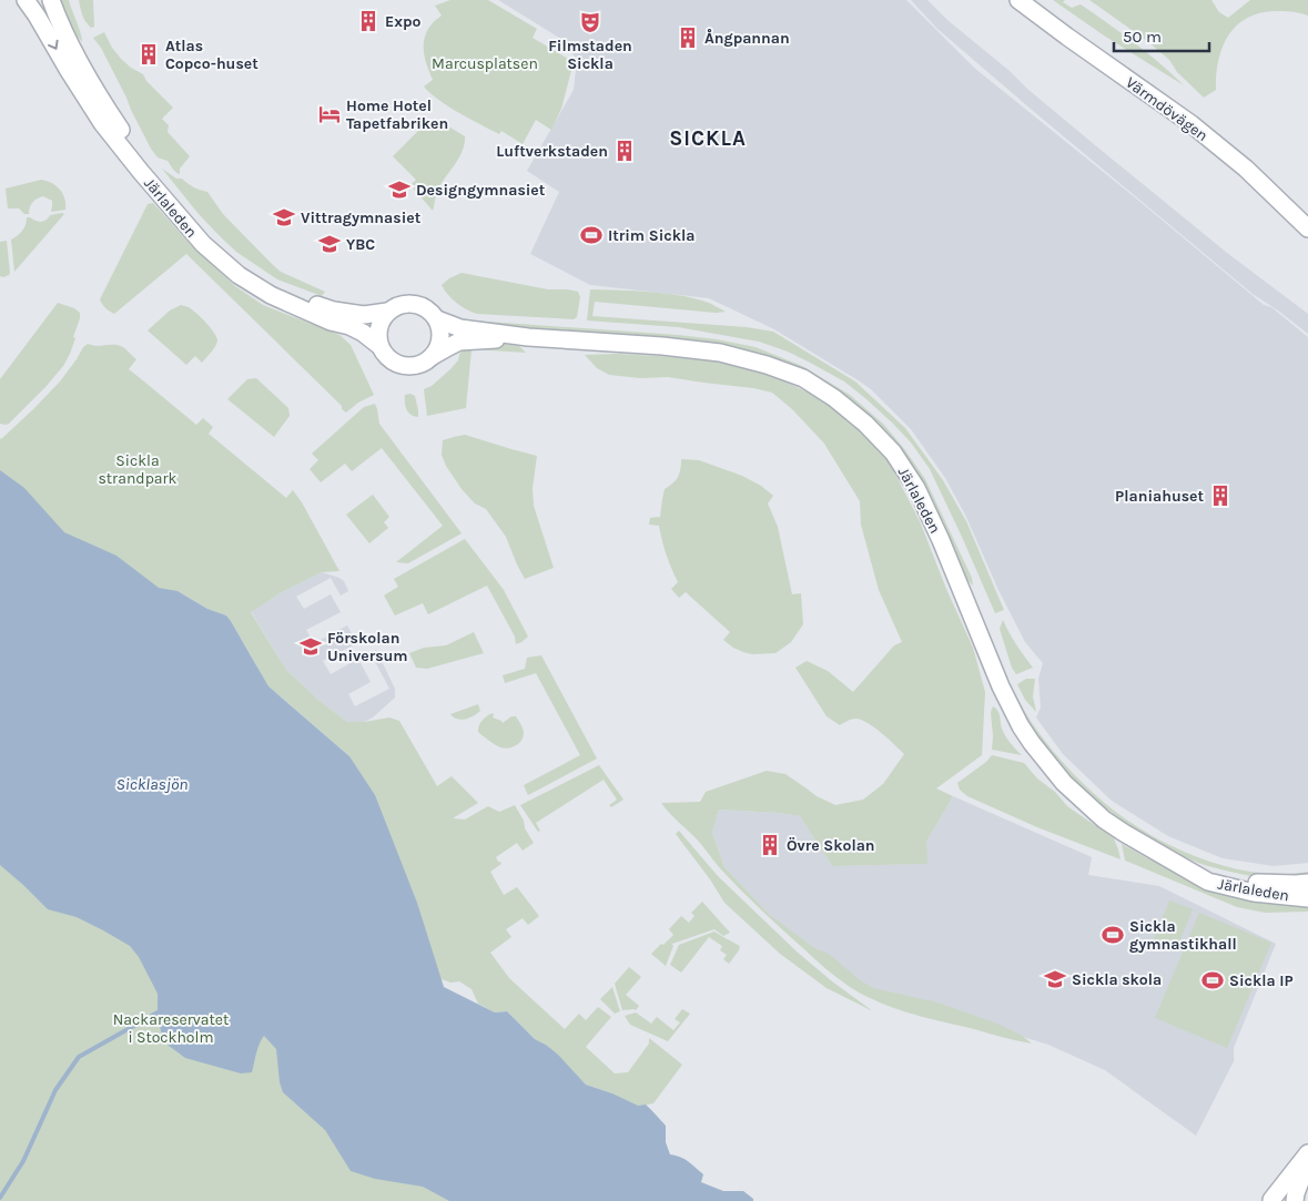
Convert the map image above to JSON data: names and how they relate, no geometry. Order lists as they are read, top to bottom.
{
  "streets": {
    "main road": ["Värmdövägen", "Järlaleden"]
  },
  "districts": ["SICKLA"],
  "water": ["Sicklasjön"],
  "parks": ["Marcusplatsen", "Sickla strandpark", "Nackareservatet i Stockholm"],
  "places": {
    "building": [
      "Expo",
      "Ångpannan",
      "Atlas Copco-huset",
      "Luftverkstaden",
      "Planiahuset",
      "Övre Skolan"
    ],
    "theatre": ["Filmstaden Sickla"],
    "hotel": ["Home Hotel Tapetfabriken"],
    "school or university": [
      "Designgymnasiet",
      "Vittragymnasiet",
      "YBC",
      "Förskolan Universum",
      "Sickla skola"
    ],
    "sports": ["Itrim Sickla", "Sickla gymnastikhall", "Sickla IP"]
  },
  "scale_bar": "50 m"
}
